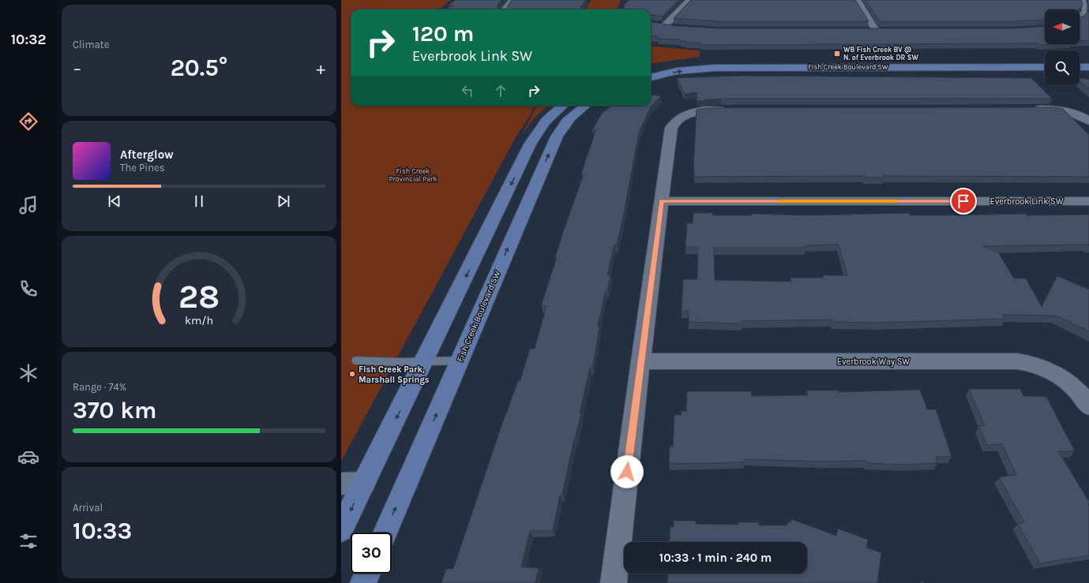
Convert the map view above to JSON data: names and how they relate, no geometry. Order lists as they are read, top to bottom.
{
  "streets": {
    "main road": ["Fish Creek Boulevard SW"],
    "street": ["Everbrook Link SW", "Everbrook Way SW"]
  },
  "one_way": ["Fish Creek Boulevard SW"],
  "parks": ["Fish Creek Provincial Park"],
  "places": {
    "transit": ["WB Fish Creek BV @ N. of Everbrook DR SW"],
    "other": ["Fish Creek Park, Marshall Springs"]
  },
  "north": "left",
  "page": {
    "tabs": "10:32",
    "tile": [
      "Climate",
      ["Range · 74%", "370 km"],
      ["Arrival", "10:33"]
    ],
    "turn": ["120 m", "Everbrook Link SW"],
    "heat": ["−", "20.5°", "+"],
    "song": ["Afterglow", "The Pines"],
    "limit": "30",
    "trip": "10:33 · 1 min · 240 m",
    "gauge": ["28", "km/h"]
  }
}
